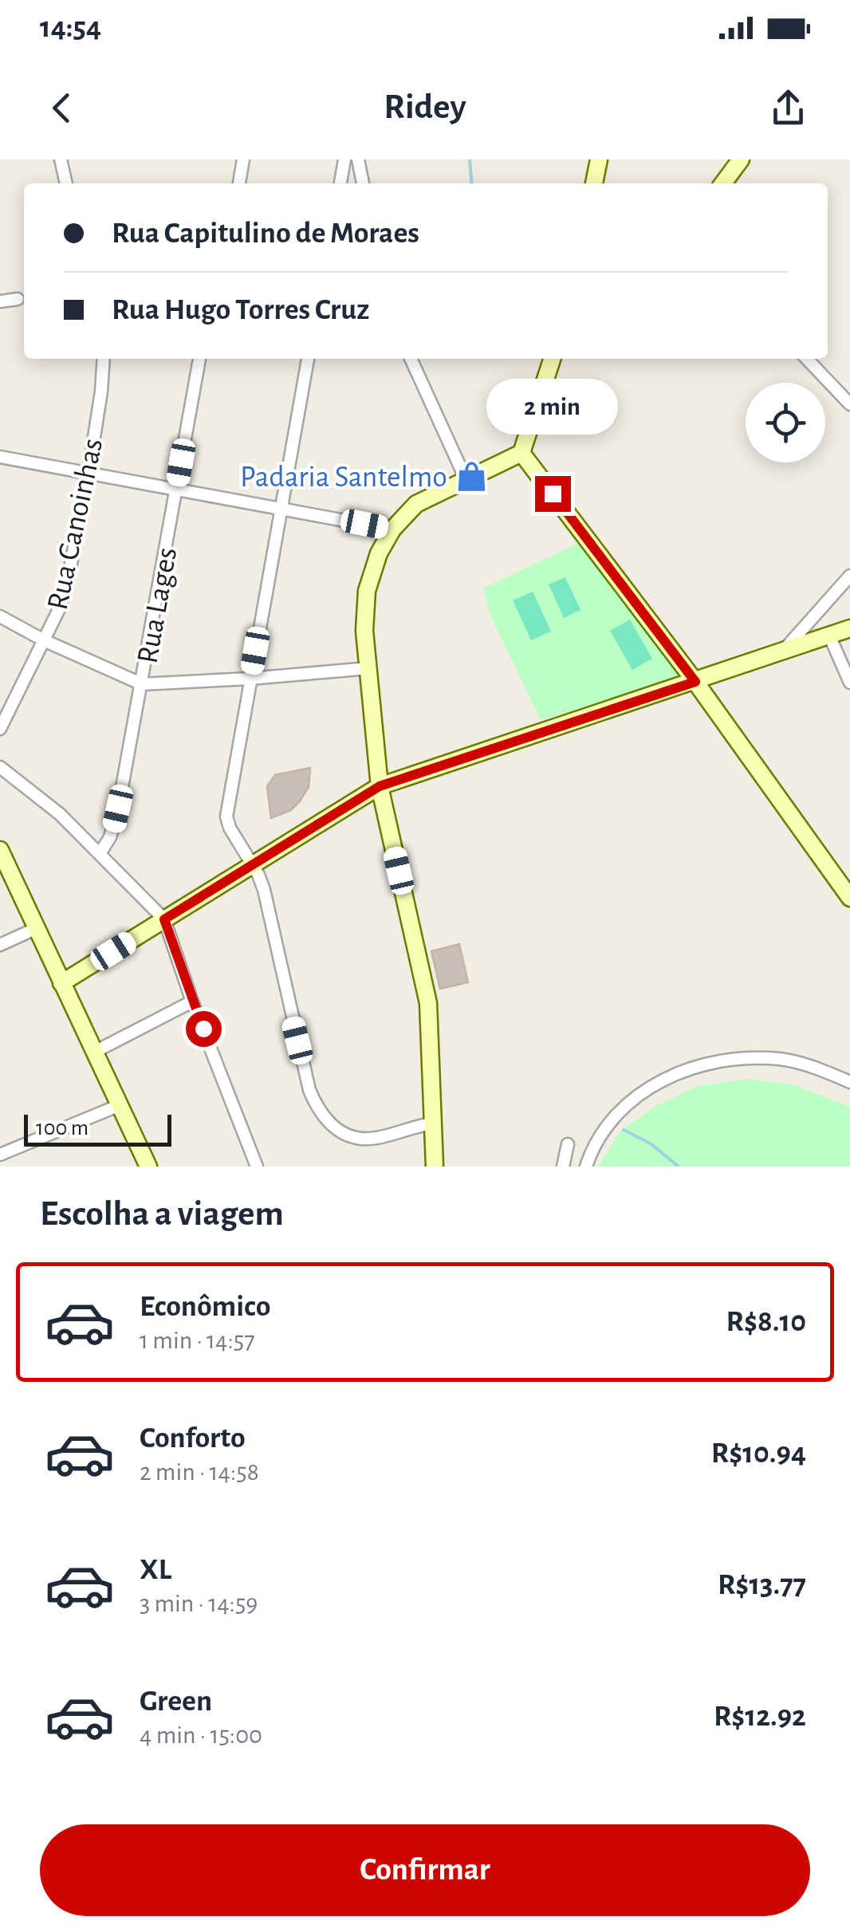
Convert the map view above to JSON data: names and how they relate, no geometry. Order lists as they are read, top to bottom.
{
  "streets": {
    "street": ["Rua Canoinhas", "Rua Lages"]
  },
  "places": {
    "shop": ["Padaria Santelmo"]
  },
  "scale_bar": "100 m",
  "page": {
    "status": "14:54",
    "header": "Ridey",
    "banner": ["Rua Capitulino de Moraes", "Rua Hugo Torres Cruz"],
    "bubble": "2 min",
    "scale": "100 m",
    "heading": "Escolha a viagem",
    "list": [
      {
        "name": "Econômico",
        "note": "1 min · 14:57",
        "value": "R$8.10"
      },
      {
        "name": "Conforto",
        "note": "2 min · 14:58",
        "value": "R$10.94"
      },
      {
        "name": "XL",
        "note": "3 min · 14:59",
        "value": "R$13.77"
      },
      {
        "name": "Green",
        "note": "4 min · 15:00",
        "value": "R$12.92"
      }
    ],
    "buttons": "Confirmar"
  }
}
